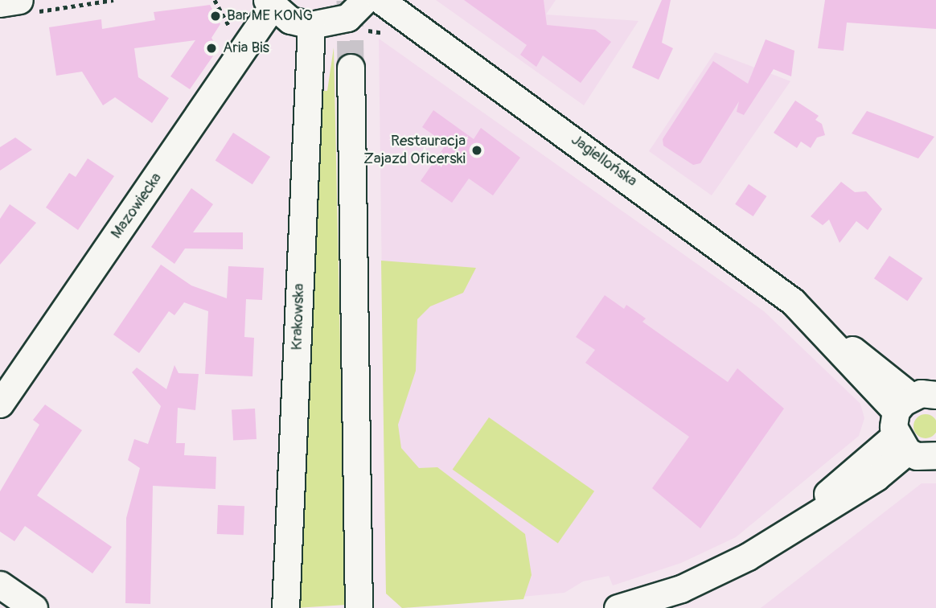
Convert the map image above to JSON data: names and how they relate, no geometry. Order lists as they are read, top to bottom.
{
  "streets": {
    "street": ["Jagiellońska", "Mazowiecka", "Krakowska"]
  },
  "places": ["Bar ME KONG", "Aria Bis", "Restauracja Zajazd Oficerski"]
}
